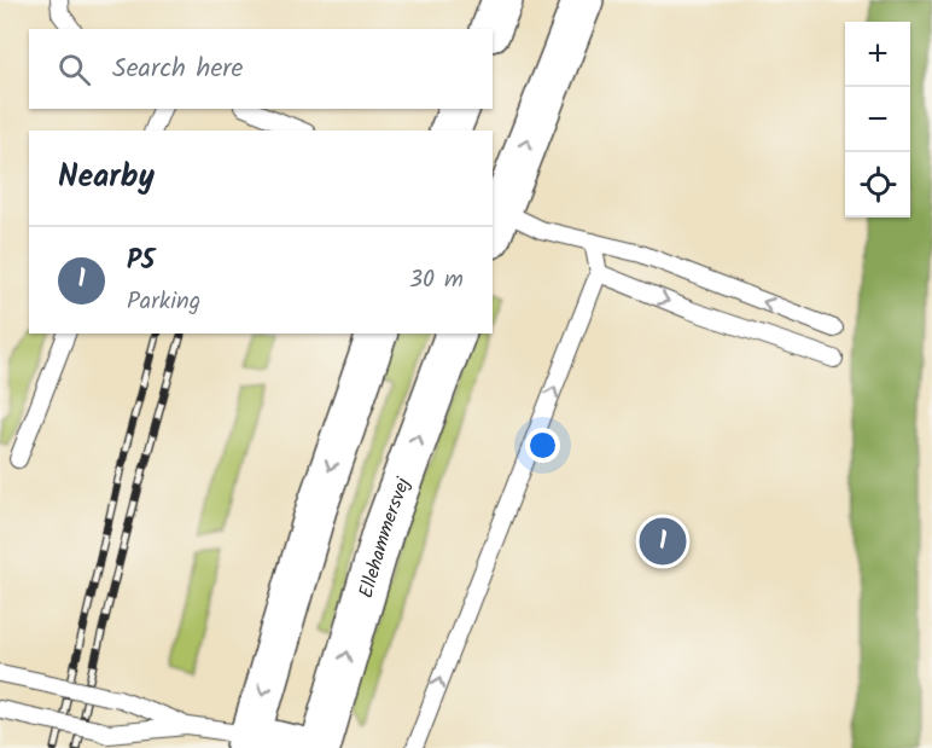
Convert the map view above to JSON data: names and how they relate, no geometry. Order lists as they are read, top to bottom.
{
  "streets": {
    "street": ["Ellehammersvej"]
  },
  "page": {
    "map_buttons": ["+", "−"],
    "search": "Search here",
    "heading": "Nearby",
    "list": [
      {
        "mark": "1",
        "name": "P5",
        "note": "Parking",
        "value": "30 m"
      }
    ],
    "pins": "1"
  }
}
